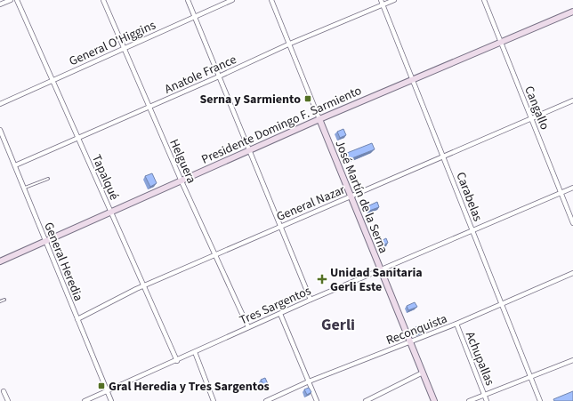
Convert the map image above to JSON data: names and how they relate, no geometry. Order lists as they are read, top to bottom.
{
  "streets": {
    "street": [
      "General O'Higgins",
      "Anatole France",
      "Cangallo",
      "Presidente Domingo F. Sarmiento",
      "Helguera",
      "Tapalqué",
      "José Martín de la Serna",
      "Carabelas",
      "General Nazar",
      "General Heredia",
      "Tres Sargentos",
      "Reconquista",
      "Achupallas"
    ]
  },
  "crossings": [
    ["General O'Higgins", "Helguera"],
    ["General O'Higgins", "Tapalqué"],
    ["Anatole France", "Helguera"],
    ["Anatole France", "Tapalqué"],
    ["Anatole France", "José Martín de la Serna"],
    ["Anatole France", "Carabelas"],
    ["Anatole France", "General Heredia"],
    ["Cangallo", "Presidente Domingo F. Sarmiento"],
    ["Cangallo", "General Nazar"],
    ["Cangallo", "Tres Sargentos"],
    ["Presidente Domingo F. Sarmiento", "Helguera"],
    ["Presidente Domingo F. Sarmiento", "Tapalqué"],
    ["Presidente Domingo F. Sarmiento", "José Martín de la Serna"],
    ["Presidente Domingo F. Sarmiento", "Carabelas"],
    ["Presidente Domingo F. Sarmiento", "General Heredia"],
    ["Helguera", "General Nazar"],
    ["Helguera", "Tres Sargentos"],
    ["Tapalqué", "General Nazar"],
    ["Tapalqué", "Tres Sargentos"],
    ["José Martín de la Serna", "General Nazar"],
    ["José Martín de la Serna", "Tres Sargentos"],
    ["José Martín de la Serna", "Reconquista"],
    ["Carabelas", "General Nazar"],
    ["Carabelas", "Tres Sargentos"],
    ["Carabelas", "Reconquista"],
    ["General Nazar", "General Heredia"],
    ["General Heredia", "Tres Sargentos"],
    ["Reconquista", "Achupallas"]
  ],
  "districts": ["Gerli"],
  "places": {
    "transit": ["Serna y Sarmiento", "Gral Heredia y Tres Sargentos"],
    "health": ["Unidad Sanitaria Gerli Este"]
  }
}
